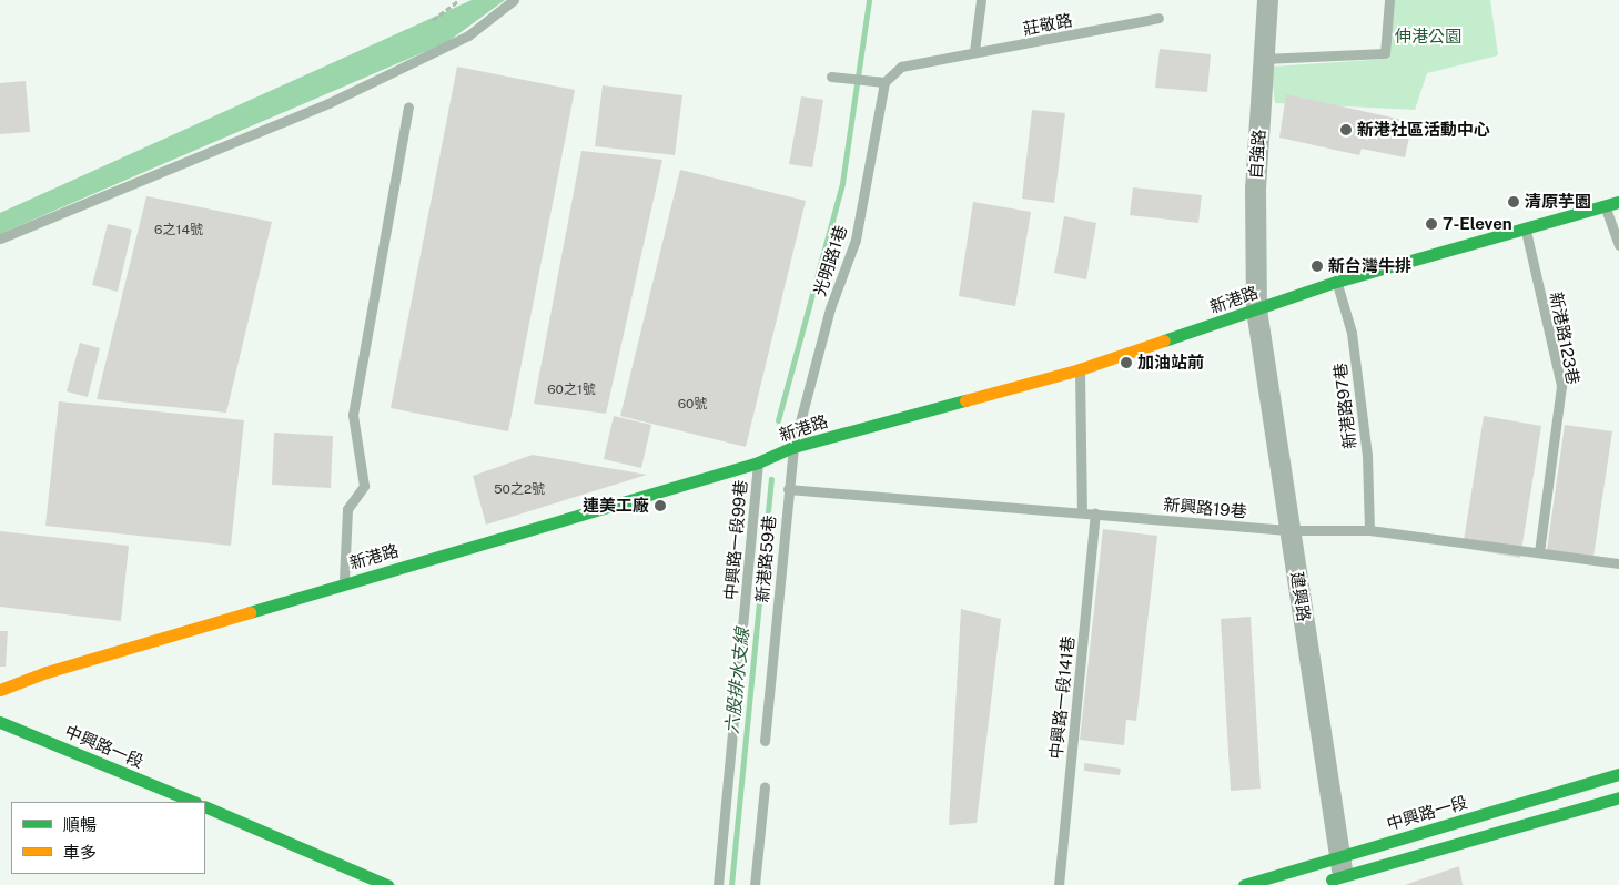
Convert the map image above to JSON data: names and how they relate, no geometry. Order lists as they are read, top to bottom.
{
  "streets": {
    "street": [
      "自強路",
      "新港路",
      "建興路",
      "中興路一段"
    ],
    "lane": [
      "莊敬路",
      "光明路1巷",
      "新港路123巷",
      "新港路97巷",
      "新興路19巷",
      "中興路一段99巷",
      "新港路59巷",
      "中興路一段141巷"
    ]
  },
  "crossings": [
    ["自強路", "新港路"],
    ["自強路", "建興路"],
    ["光明路1巷", "新港路"],
    ["光明路1巷", "新港路59巷"],
    ["新港路", "新港路123巷"],
    ["新港路", "新港路97巷"],
    ["新港路", "中興路一段99巷"],
    ["新港路", "新港路59巷"],
    ["新港路", "建興路"],
    ["新港路123巷", "新興路19巷"],
    ["新港路97巷", "新興路19巷"],
    ["新興路19巷", "新港路59巷"],
    ["新興路19巷", "建興路"],
    ["新興路19巷", "中興路一段141巷"],
    ["建興路", "中興路一段"]
  ],
  "water": ["六股排水支線"],
  "parks": ["伸港公園"],
  "places": [
    "新港社區活動中心",
    "清原芋園",
    "7-Eleven",
    "新台灣牛排",
    "加油站前",
    "連美工廠"
  ],
  "house_numbers": [
    "6之14號",
    "60之1號",
    "60號",
    "50之2號"
  ],
  "legend": ["順暢", "車多"]
}
